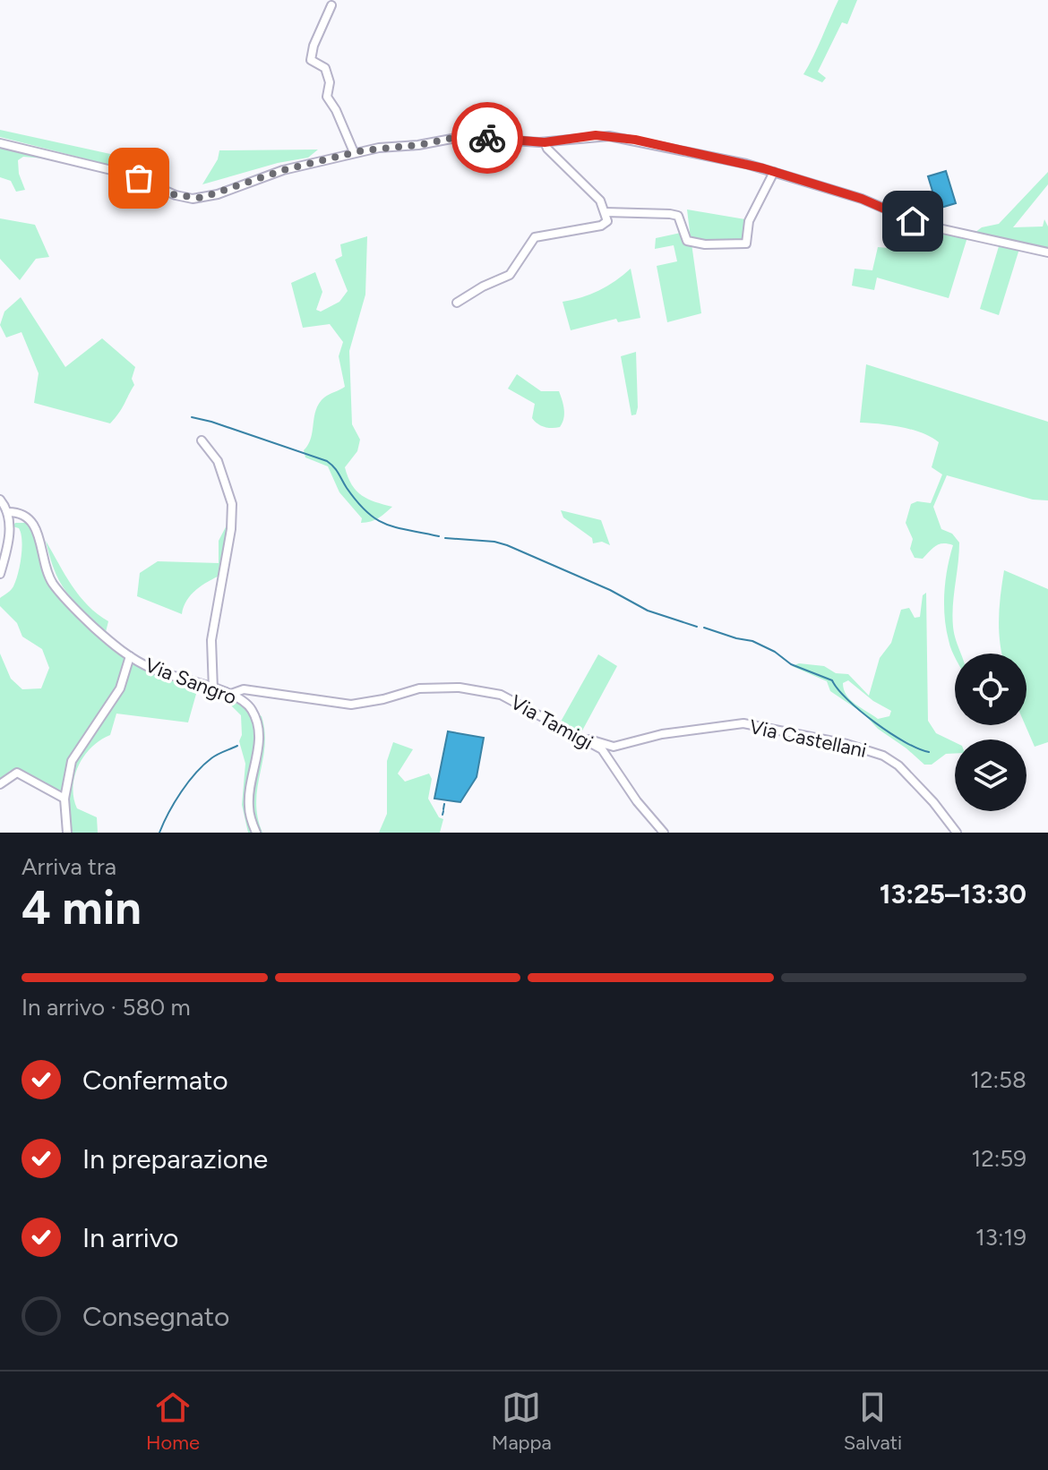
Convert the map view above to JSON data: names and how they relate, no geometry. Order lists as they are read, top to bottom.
{
  "streets": {
    "street": ["Via Sangro", "Via Tamigi", "Via Castellani"]
  },
  "crossings": [
    ["Via Sangro", "Via Tamigi"],
    ["Via Tamigi", "Via Castellani"]
  ],
  "page": {
    "heading": ["4 min", "Arriva tra", "13:25–13:30"],
    "bar": "In arrivo · 580 m",
    "list": [
      ["Confermato", "12:58"],
      ["In preparazione", "12:59"],
      ["In arrivo", "13:19"],
      "Consegnato"
    ],
    "tabs": ["Home", "Mappa", "Salvati"]
  }
}
